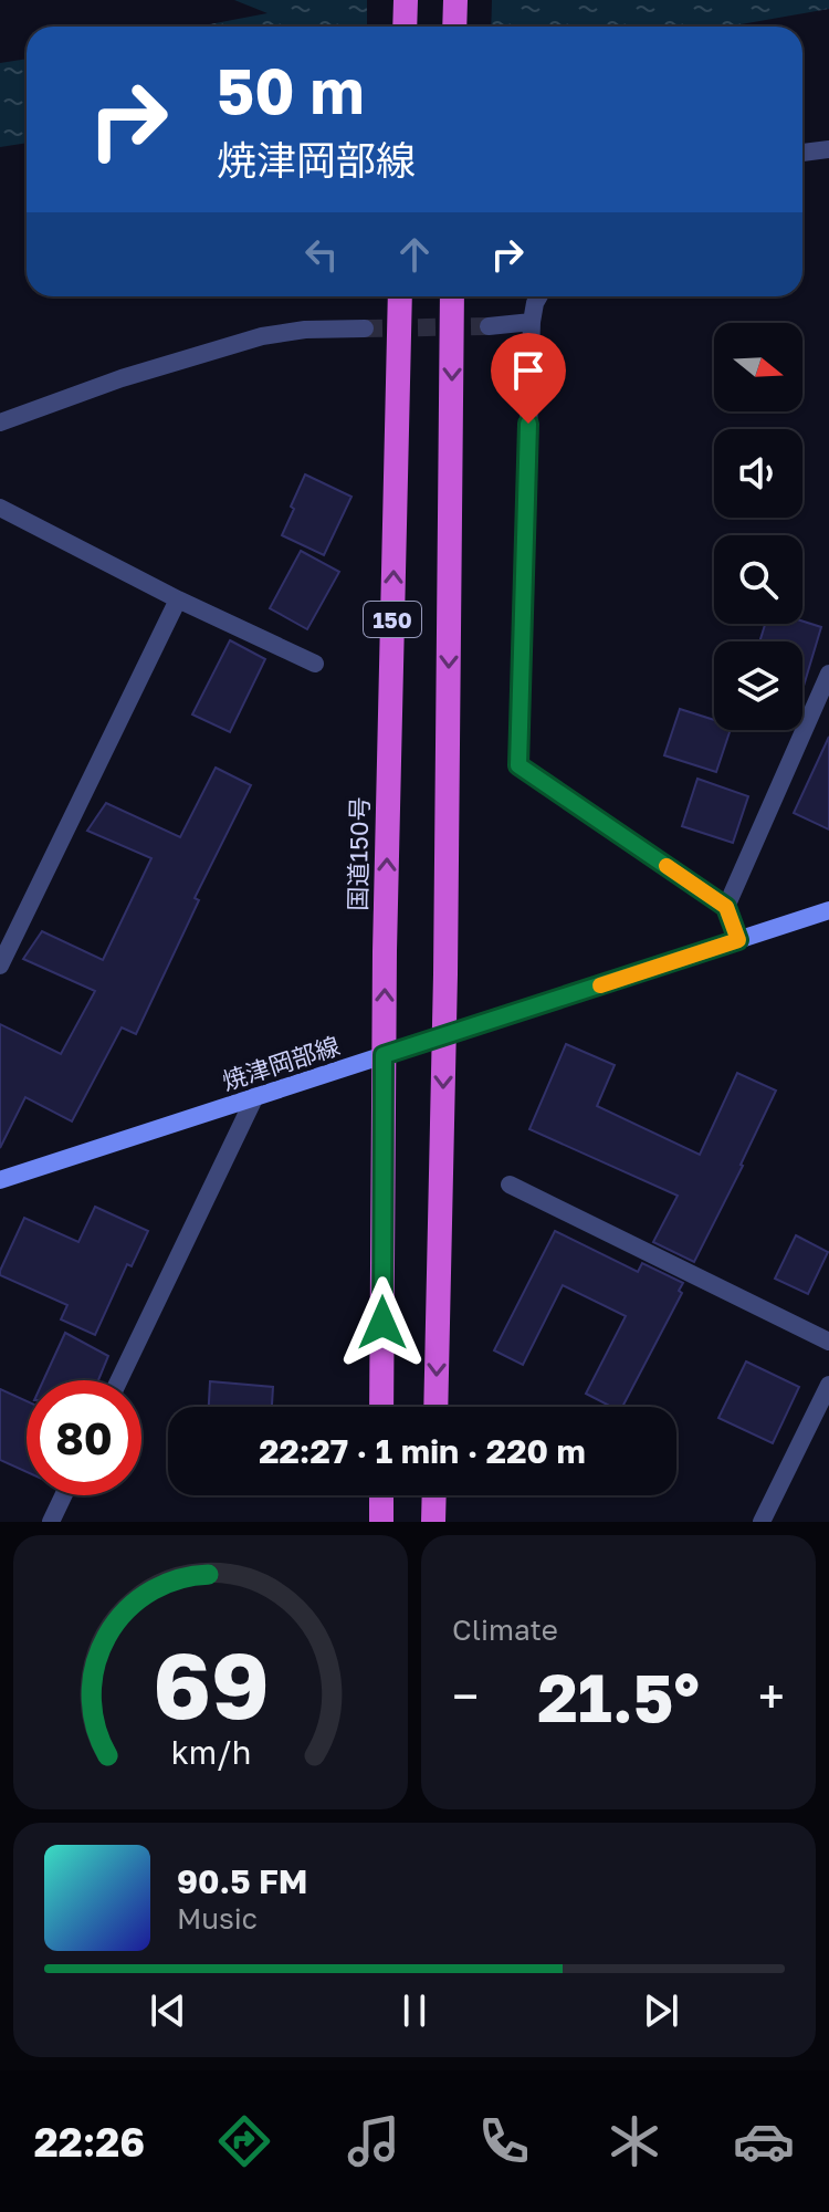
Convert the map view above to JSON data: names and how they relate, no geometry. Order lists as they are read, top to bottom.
{
  "streets": {
    "highway": ["150", "国道150号"],
    "main road": ["焼津岡部線"]
  },
  "crossings": [
    ["150", "焼津岡部線"],
    ["国道150号", "焼津岡部線"]
  ],
  "north": "right",
  "page": {
    "turn": ["50 m", "焼津岡部線"],
    "limit": "80",
    "trip": "22:27 · 1 min · 220 m",
    "tile": "Climate",
    "heat": ["−", "21.5°", "+"],
    "song": ["90.5 FM", "Music"],
    "tabs": "22:26",
    "gauge": ["69", "km/h"]
  }
}
